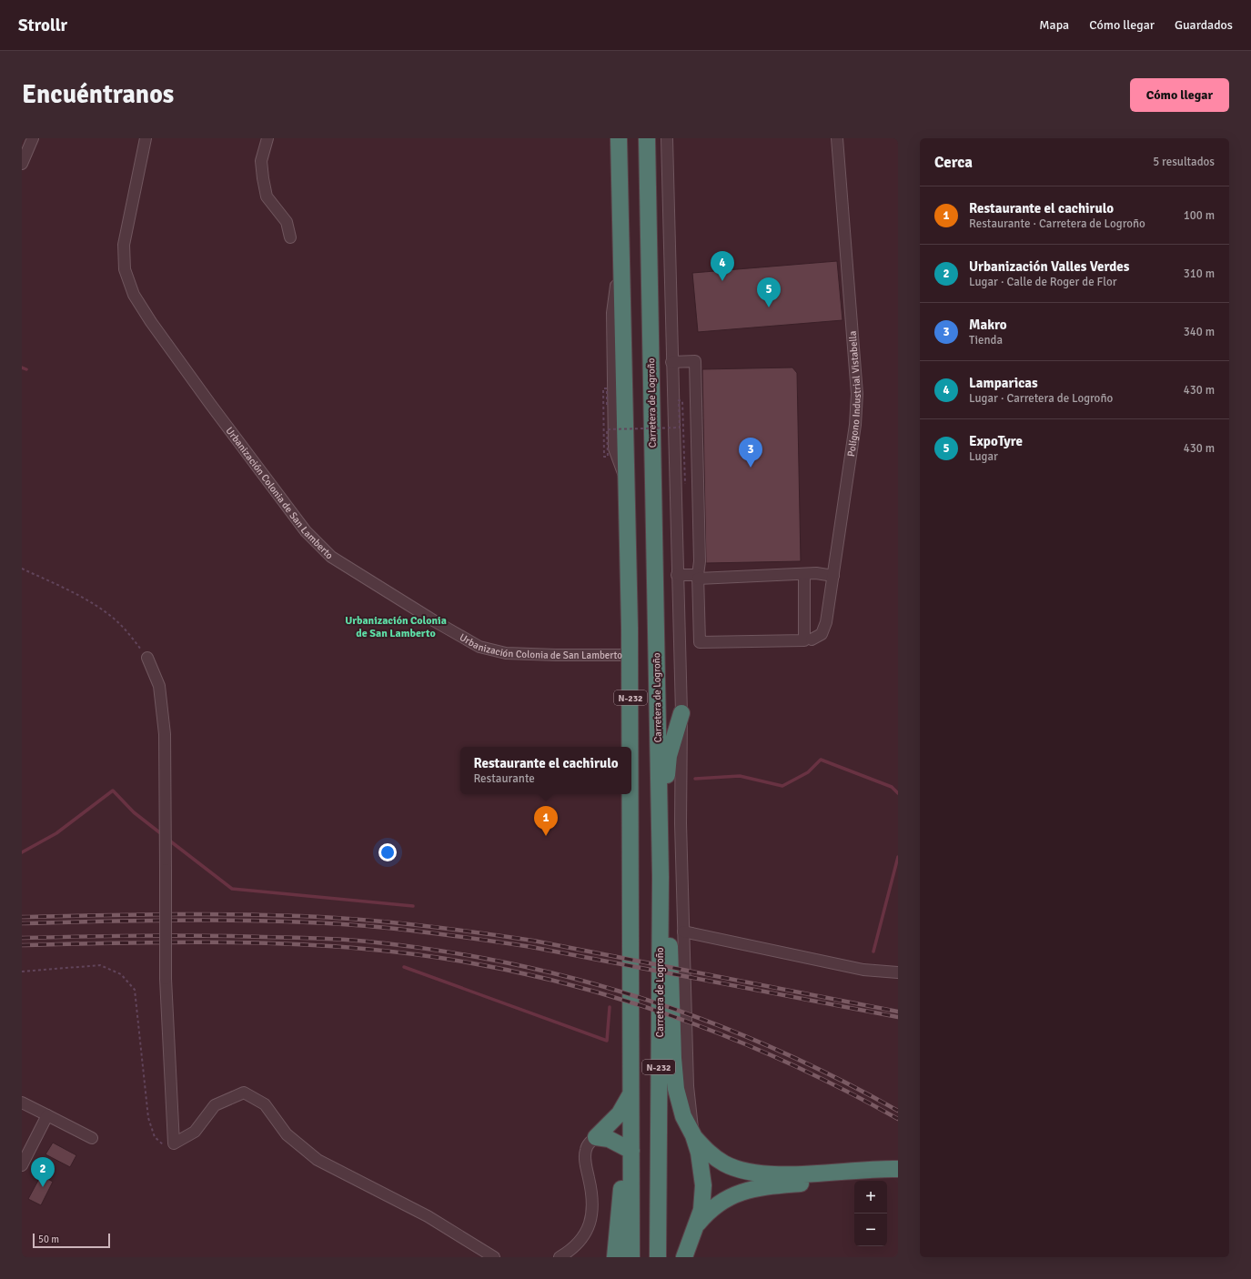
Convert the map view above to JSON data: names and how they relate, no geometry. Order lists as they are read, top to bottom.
{
  "streets": {
    "highway": ["Carretera de Logroño", "N-232"],
    "street": ["Polígono Industrial Vistabella", "Urbanización Colonia de San Lamberto"]
  },
  "crossings": [
    ["Urbanización Colonia de San Lamberto", "N-232"]
  ],
  "districts": ["Urbanización Colonia de San Lamberto"],
  "scale_bar": "50 m",
  "page": {
    "header": "Strollr",
    "nav": ["Mapa", "Cómo llegar", "Guardados"],
    "buttons": "Cómo llegar",
    "title": "Encuéntranos",
    "heading": ["Cerca", "5 resultados"],
    "list": [
      {
        "mark": "1",
        "name": "Restaurante el cachirulo",
        "note": "Restaurante · Carretera de Logroño",
        "value": "100 m"
      },
      {
        "mark": "2",
        "name": "Urbanización Valles Verdes",
        "note": "Lugar · Calle de Roger de Flor",
        "value": "310 m"
      },
      {
        "mark": "3",
        "name": "Makro",
        "note": "Tienda",
        "value": "340 m"
      },
      {
        "mark": "4",
        "name": "Lamparicas",
        "note": "Lugar · Carretera de Logroño",
        "value": "430 m"
      },
      {
        "mark": "5",
        "name": "ExpoTyre",
        "note": "Lugar",
        "value": "430 m"
      }
    ],
    "pins": [
      "4",
      "5",
      "3",
      "1",
      "2"
    ],
    "popup": ["Restaurante el cachirulo", "Restaurante"],
    "map_buttons": ["+", "−"],
    "scale": "50 m"
  }
}
